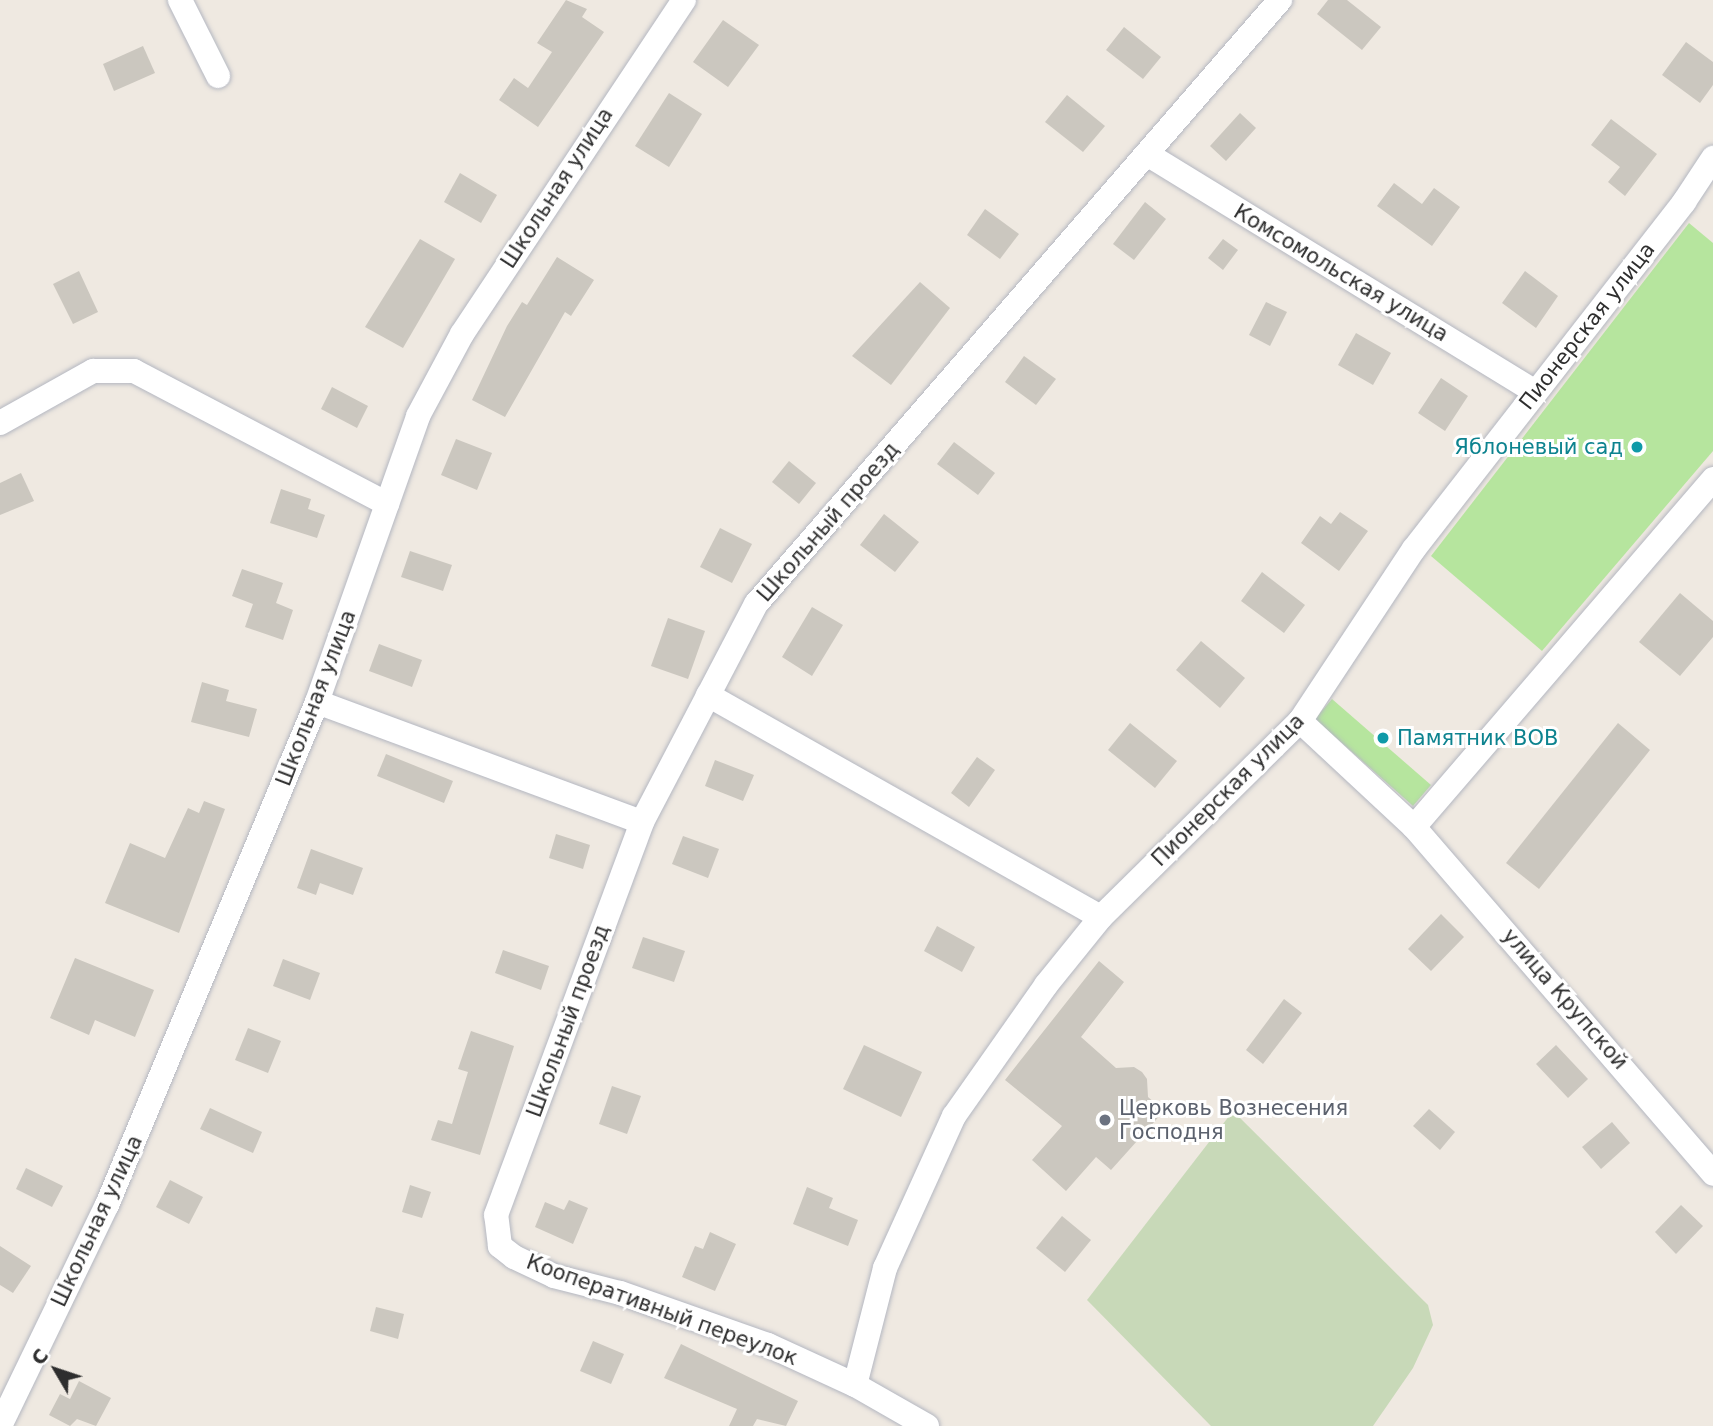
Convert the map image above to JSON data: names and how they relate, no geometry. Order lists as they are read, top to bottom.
{
  "streets": {
    "street": [
      "Школьная улица",
      "Комсомольская улица",
      "Пионерская улица",
      "Школьный проезд",
      "улица Крупской",
      "Кооперативный переулок"
    ]
  },
  "crossings": [
    ["Комсомольская улица", "Пионерская улица"],
    ["Комсомольская улица", "Школьный проезд"],
    ["Пионерская улица", "улица Крупской"],
    ["Пионерская улица", "Кооперативный переулок"],
    ["Школьный проезд", "Кооперативный переулок"]
  ],
  "places": ["Яблоневый сад", "Памятник ВОВ", "Церковь Вознесения Господня"],
  "north": "top left"
}
